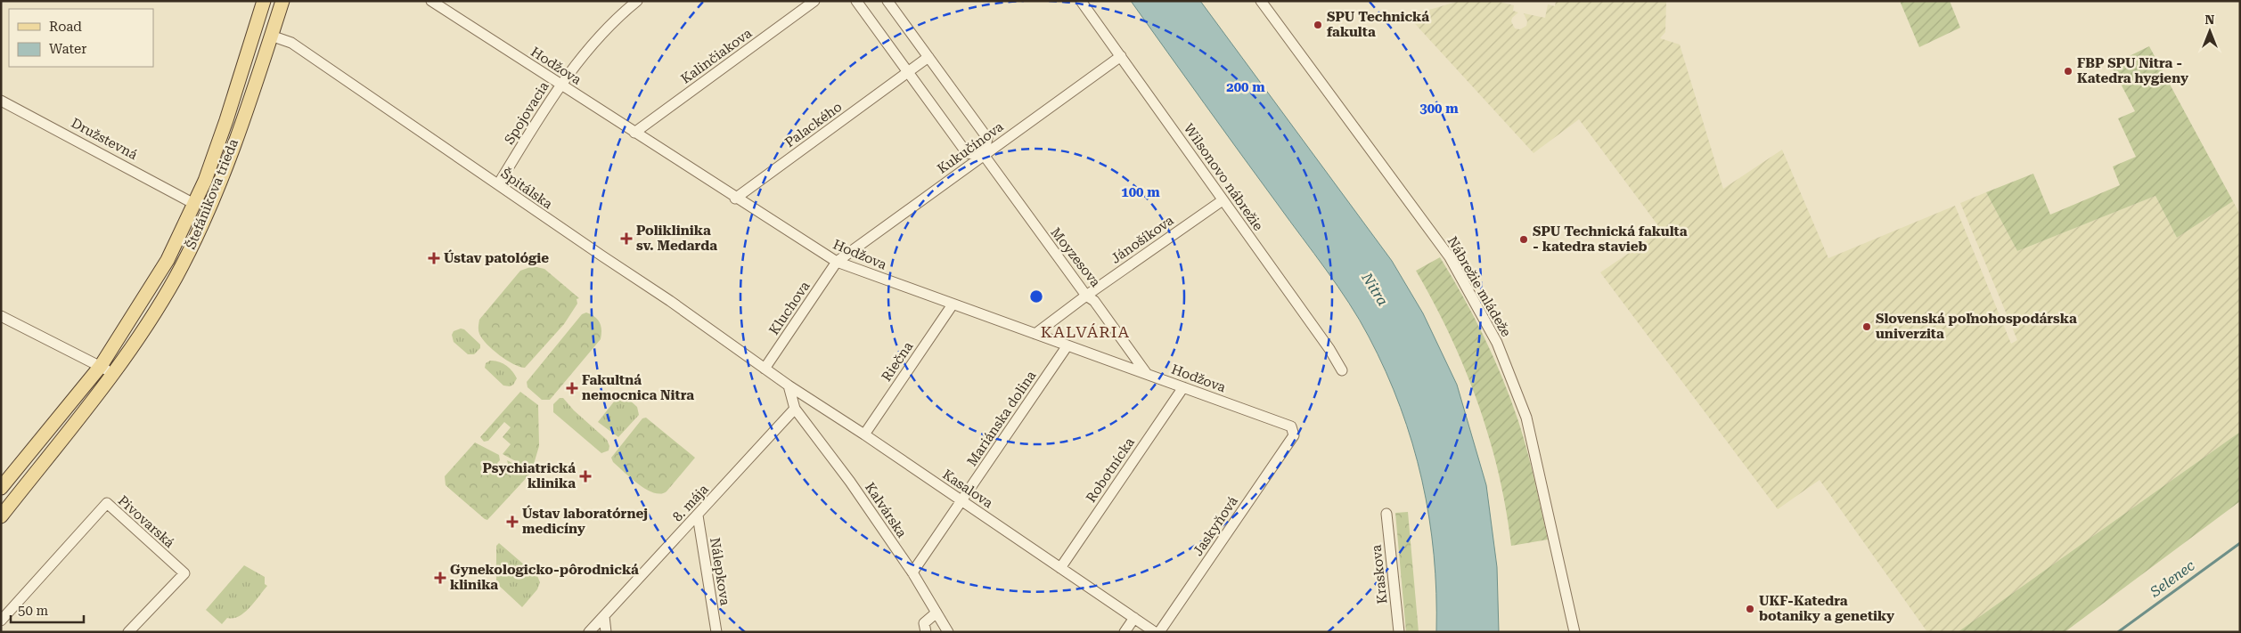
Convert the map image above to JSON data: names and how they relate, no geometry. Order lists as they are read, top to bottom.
{
  "streets": {
    "main road": ["Štefánikova trieda"],
    "street": [
      "Kalinčiakova",
      "Hodžova",
      "Spojovacia",
      "Palackého",
      "Družstevná",
      "Kukučínova",
      "Wilsonovo nábrežie",
      "Špitálska",
      "Jánošíkova",
      "Moyzesova",
      "Nábrežie mládeže",
      "Kluchova",
      "Riečna",
      "Mariánska dolina",
      "Robotnícka",
      "Kasalova",
      "8. mája",
      "Kalvárska",
      "Pivovarská",
      "Jaskyňová",
      "Nálepkova",
      "Kraskova"
    ]
  },
  "crossings": [
    ["Kalinčiakova", "Hodžova"],
    ["Hodžova", "Spojovacia"],
    ["Hodžova", "Palackého"],
    ["Hodžova", "Kukučínova"],
    ["Hodžova", "Jánošíkova"],
    ["Hodžova", "Moyzesova"],
    ["Hodžova", "Kluchova"],
    ["Hodžova", "Riečna"],
    ["Hodžova", "Mariánska dolina"],
    ["Hodžova", "Robotnícka"],
    ["Hodžova", "Jaskyňová"],
    ["Spojovacia", "Špitálska"],
    ["Družstevná", "Štefánikova trieda"],
    ["Kukučínova", "Wilsonovo nábrežie"],
    ["Kukučínova", "Moyzesova"],
    ["Kukučínova", "Kluchova"],
    ["Wilsonovo nábrežie", "Jánošíkova"],
    ["Špitálska", "Štefánikova trieda"],
    ["Špitálska", "Kluchova"],
    ["Špitálska", "Kasalova"],
    ["Jánošíkova", "Moyzesova"],
    ["Kluchova", "Kasalova"],
    ["Riečna", "Kasalova"],
    ["Mariánska dolina", "Kasalova"],
    ["Mariánska dolina", "Kalvárska"],
    ["Robotnícka", "Kasalova"],
    ["8. mája", "Kalvárska"],
    ["8. mája", "Nálepkova"]
  ],
  "districts": ["KALVÁRIA"],
  "water": ["Nitra", "Selenec"],
  "places": {
    "other": [
      "SPU Technická fakulta",
      "FBP SPU Nitra - Katedra hygieny",
      "SPU Technická fakulta - katedra stavieb",
      "Slovenská poľnohospodárska univerzita",
      "UKF-Katedra botaniky a genetiky"
    ],
    "health": [
      "Poliklinika sv. Medarda",
      "Ústav patológie",
      "Fakultná nemocnica Nitra",
      "Psychiatrická klinika",
      "Ústav laboratórnej medicíny",
      "Gynekologicko-pôrodnická klinika"
    ]
  },
  "legend": ["Road", "Water"],
  "scale_bar": "50 m",
  "north": "top",
  "rings": ["200 m", "300 m", "100 m"]
}
